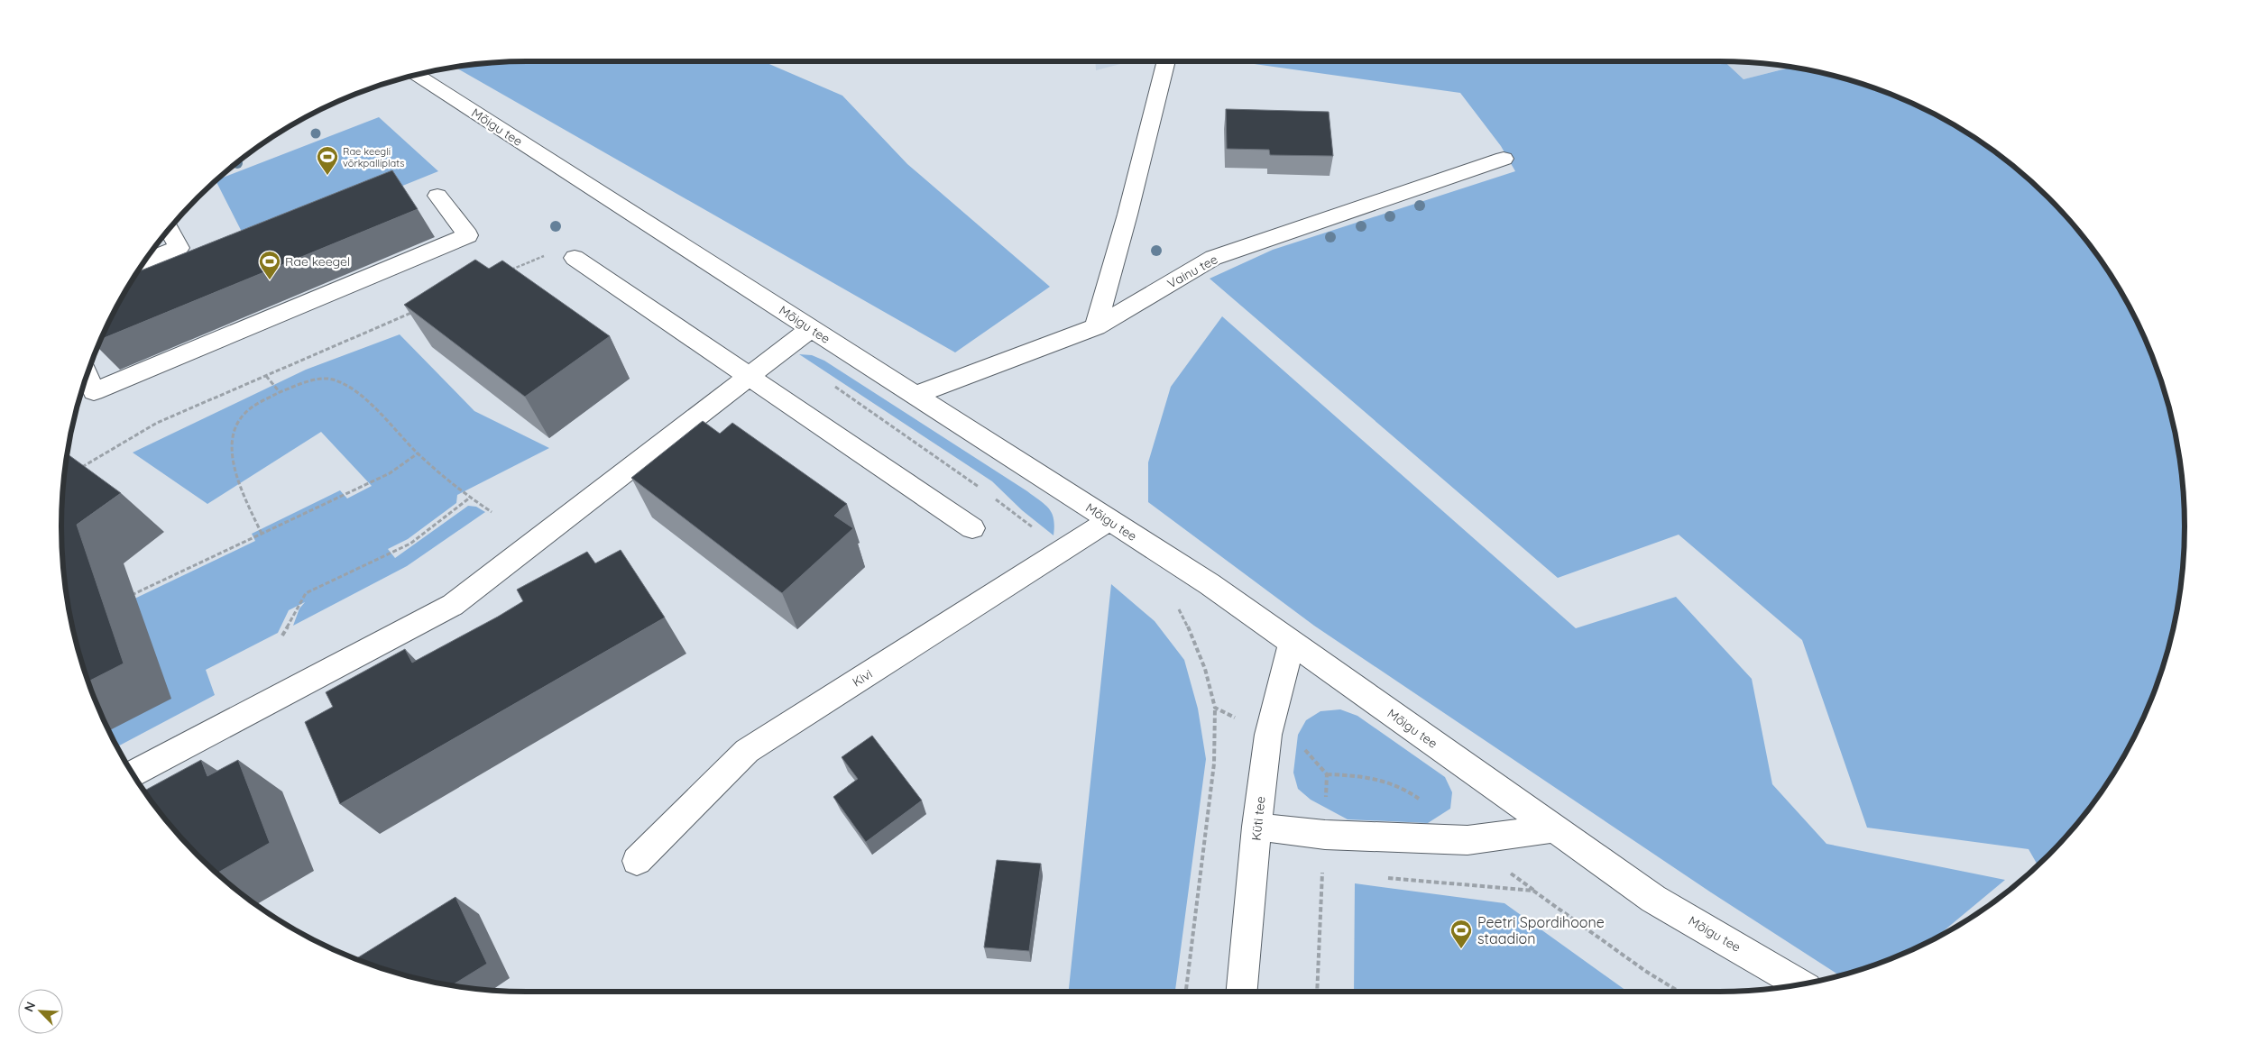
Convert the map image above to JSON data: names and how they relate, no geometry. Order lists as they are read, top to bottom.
{
  "streets": {
    "street": [
      "Mõigu tee",
      "Vainu tee",
      "Kivi",
      "Küti tee"
    ]
  },
  "crossings": [
    ["Mõigu tee", "Vainu tee"],
    ["Mõigu tee", "Kivi"],
    ["Mõigu tee", "Küti tee"]
  ],
  "places": {
    "sports": ["Rae keegli võrkpalliplats", "Rae keegel", "Peetri Spordihoone staadion"]
  },
  "north": "top left"
}
